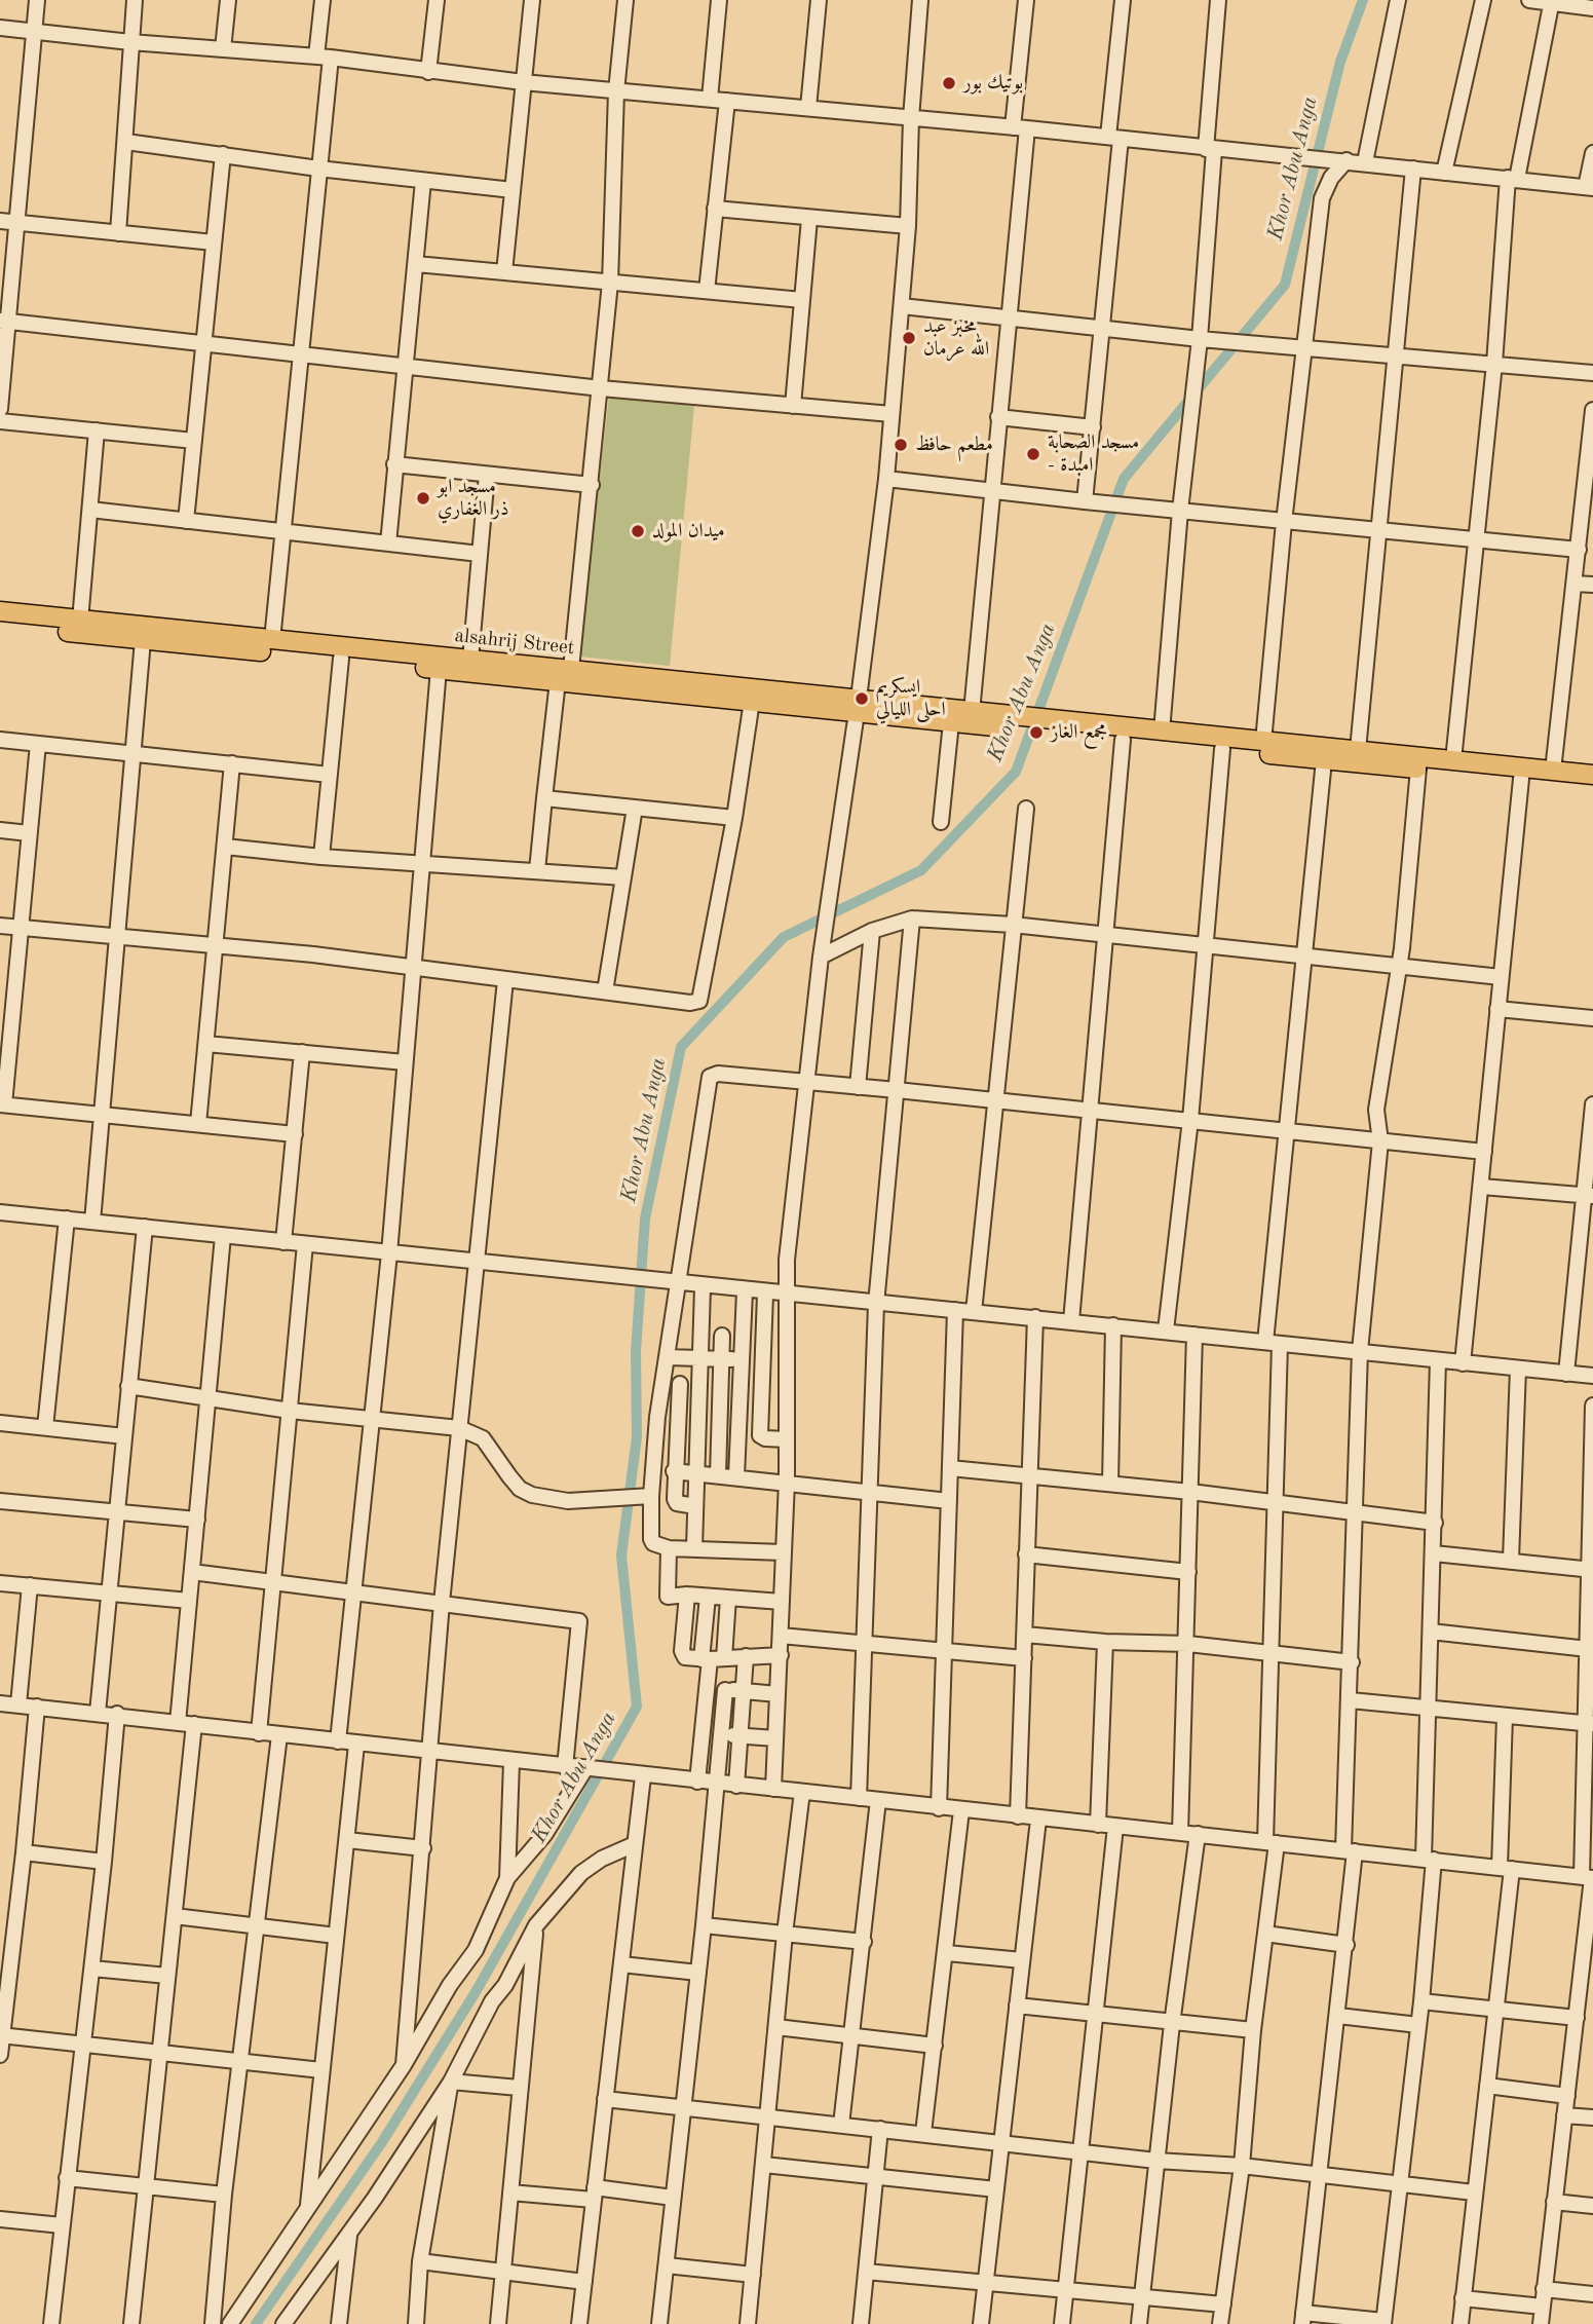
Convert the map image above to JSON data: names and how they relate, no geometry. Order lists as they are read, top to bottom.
{
  "streets": {
    "main road": ["alsahrij Street"]
  },
  "water": ["Khor Abu Anga"],
  "places": [
    "بوتيك بور",
    "مخبز عبد الله عرمان",
    "مطعم حافظ",
    "مسجد الصحابة - امبدة",
    "مسجد ابو ذر الغفاري",
    "ميدان المولد",
    "ايسكريم احلى الليالي",
    "مجمع الغاز"
  ]
}
